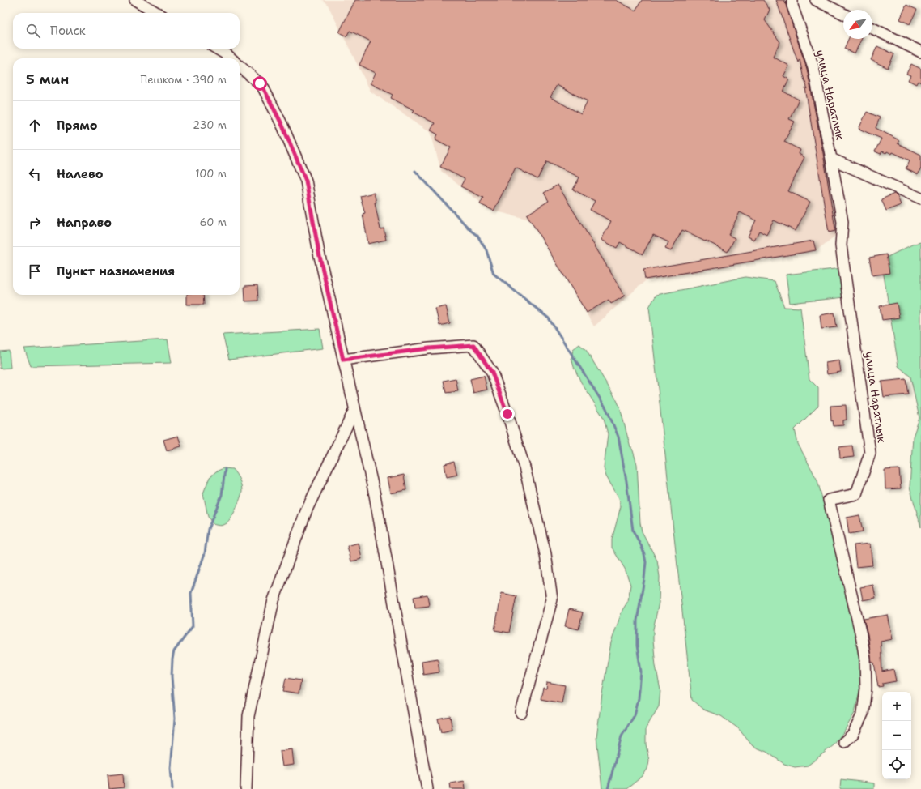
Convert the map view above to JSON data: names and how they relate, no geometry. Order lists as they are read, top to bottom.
{
  "streets": {
    "street": ["улица Наратлык"]
  },
  "north": "bottom left",
  "page": {
    "search": "Поиск",
    "heading": ["5 мин", "Пешком · 390 m"],
    "list": [
      ["Прямо", "230 m"],
      ["Налево", "100 m"],
      ["Направо", "60 m"],
      "Пункт назначения"
    ],
    "map_buttons": ["+", "−"]
  }
}
